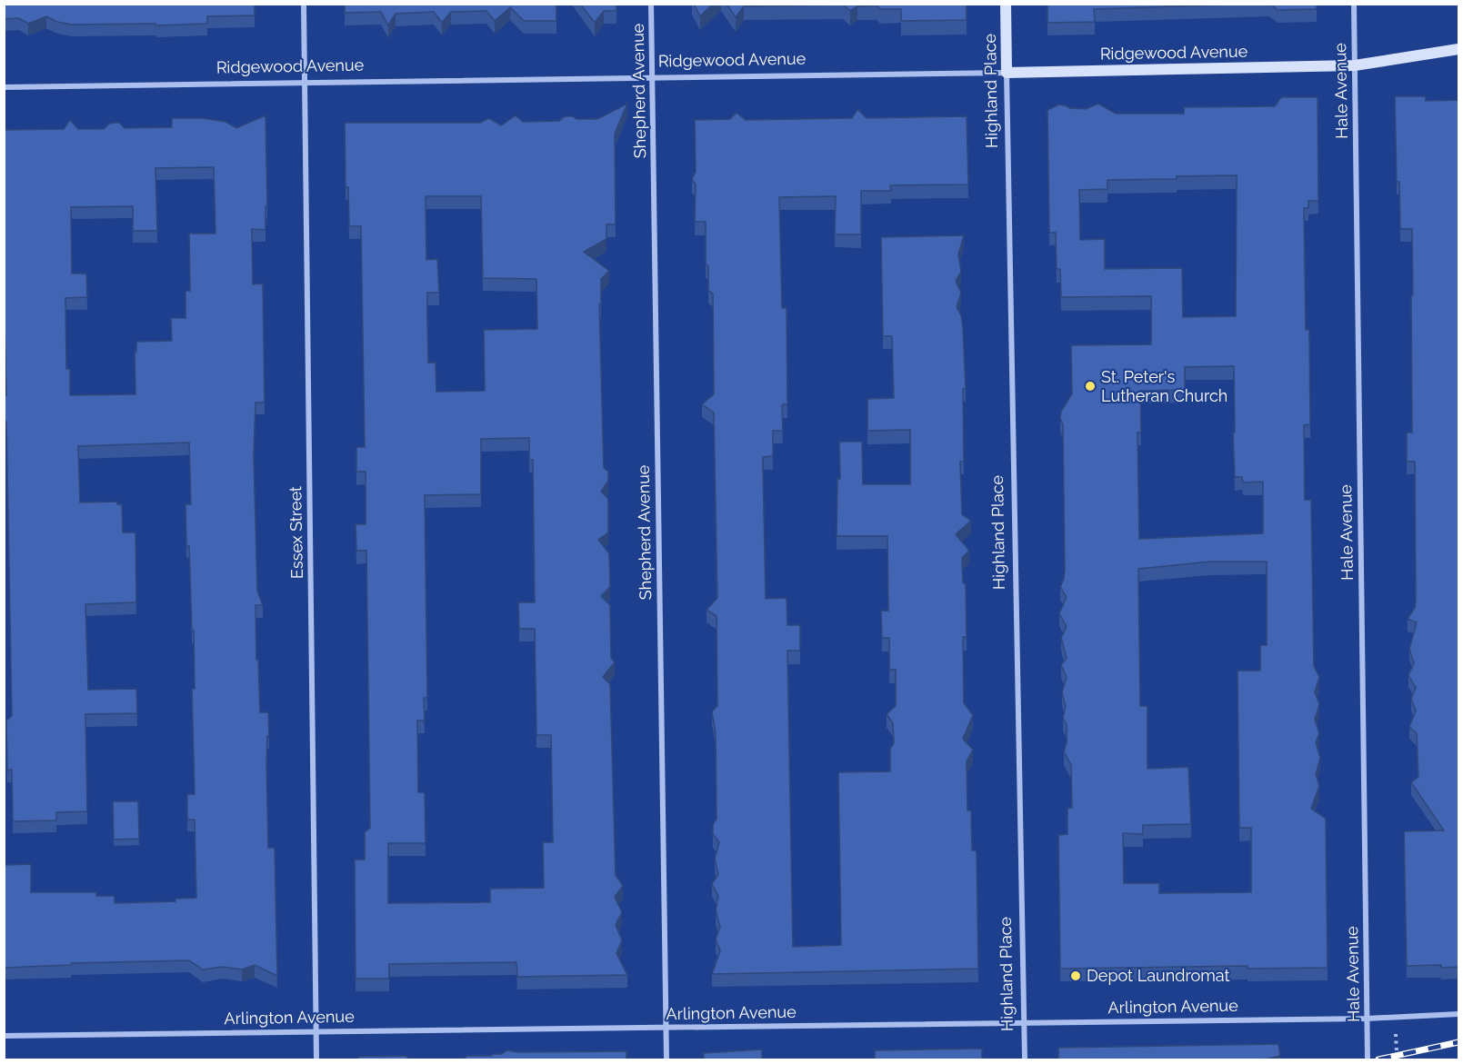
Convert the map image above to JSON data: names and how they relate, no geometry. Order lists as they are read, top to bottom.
{
  "streets": {
    "main road": ["Ridgewood Avenue", "Highland Place"],
    "street": [
      "Shepherd Avenue",
      "Hale Avenue",
      "Essex Street",
      "Arlington Avenue"
    ]
  },
  "crossings": [
    ["Ridgewood Avenue", "Shepherd Avenue"],
    ["Ridgewood Avenue", "Highland Place"],
    ["Ridgewood Avenue", "Hale Avenue"],
    ["Ridgewood Avenue", "Essex Street"],
    ["Shepherd Avenue", "Arlington Avenue"],
    ["Highland Place", "Arlington Avenue"],
    ["Hale Avenue", "Arlington Avenue"],
    ["Essex Street", "Arlington Avenue"]
  ],
  "places": ["St. Peter's Lutheran Church", "Depot Laundromat"]
}
